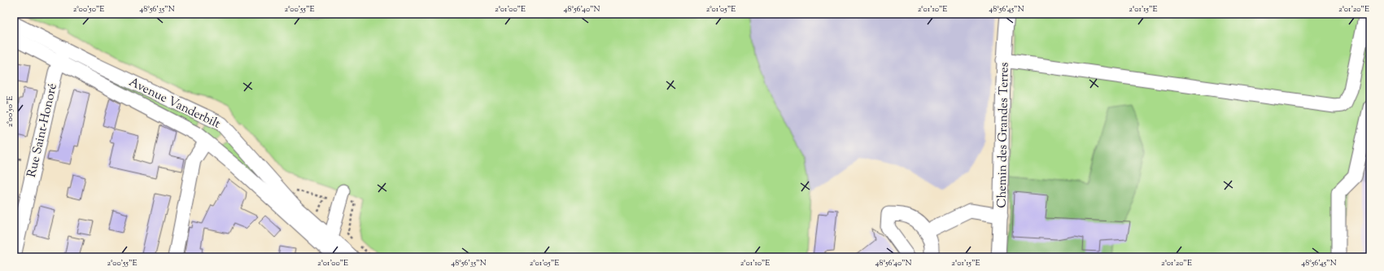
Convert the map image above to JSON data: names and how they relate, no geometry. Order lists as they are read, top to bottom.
{
  "streets": {
    "street": ["Avenue Vanderbilt", "Rue Saint-Honoré", "Chemin des Grandes Terres"]
  },
  "crossings": [
    ["Avenue Vanderbilt", "Rue Saint-Honoré"]
  ],
  "coordinates": [
    "2°00'50\"E",
    "48°56'35\"N",
    "2°00'55\"E",
    "2°01'00\"E",
    "48°56'40\"N",
    "2°01'05\"E",
    "2°01'10\"E",
    "48°56'45\"N",
    "2°01'15\"E",
    "2°01'20\"E"
  ]
}
